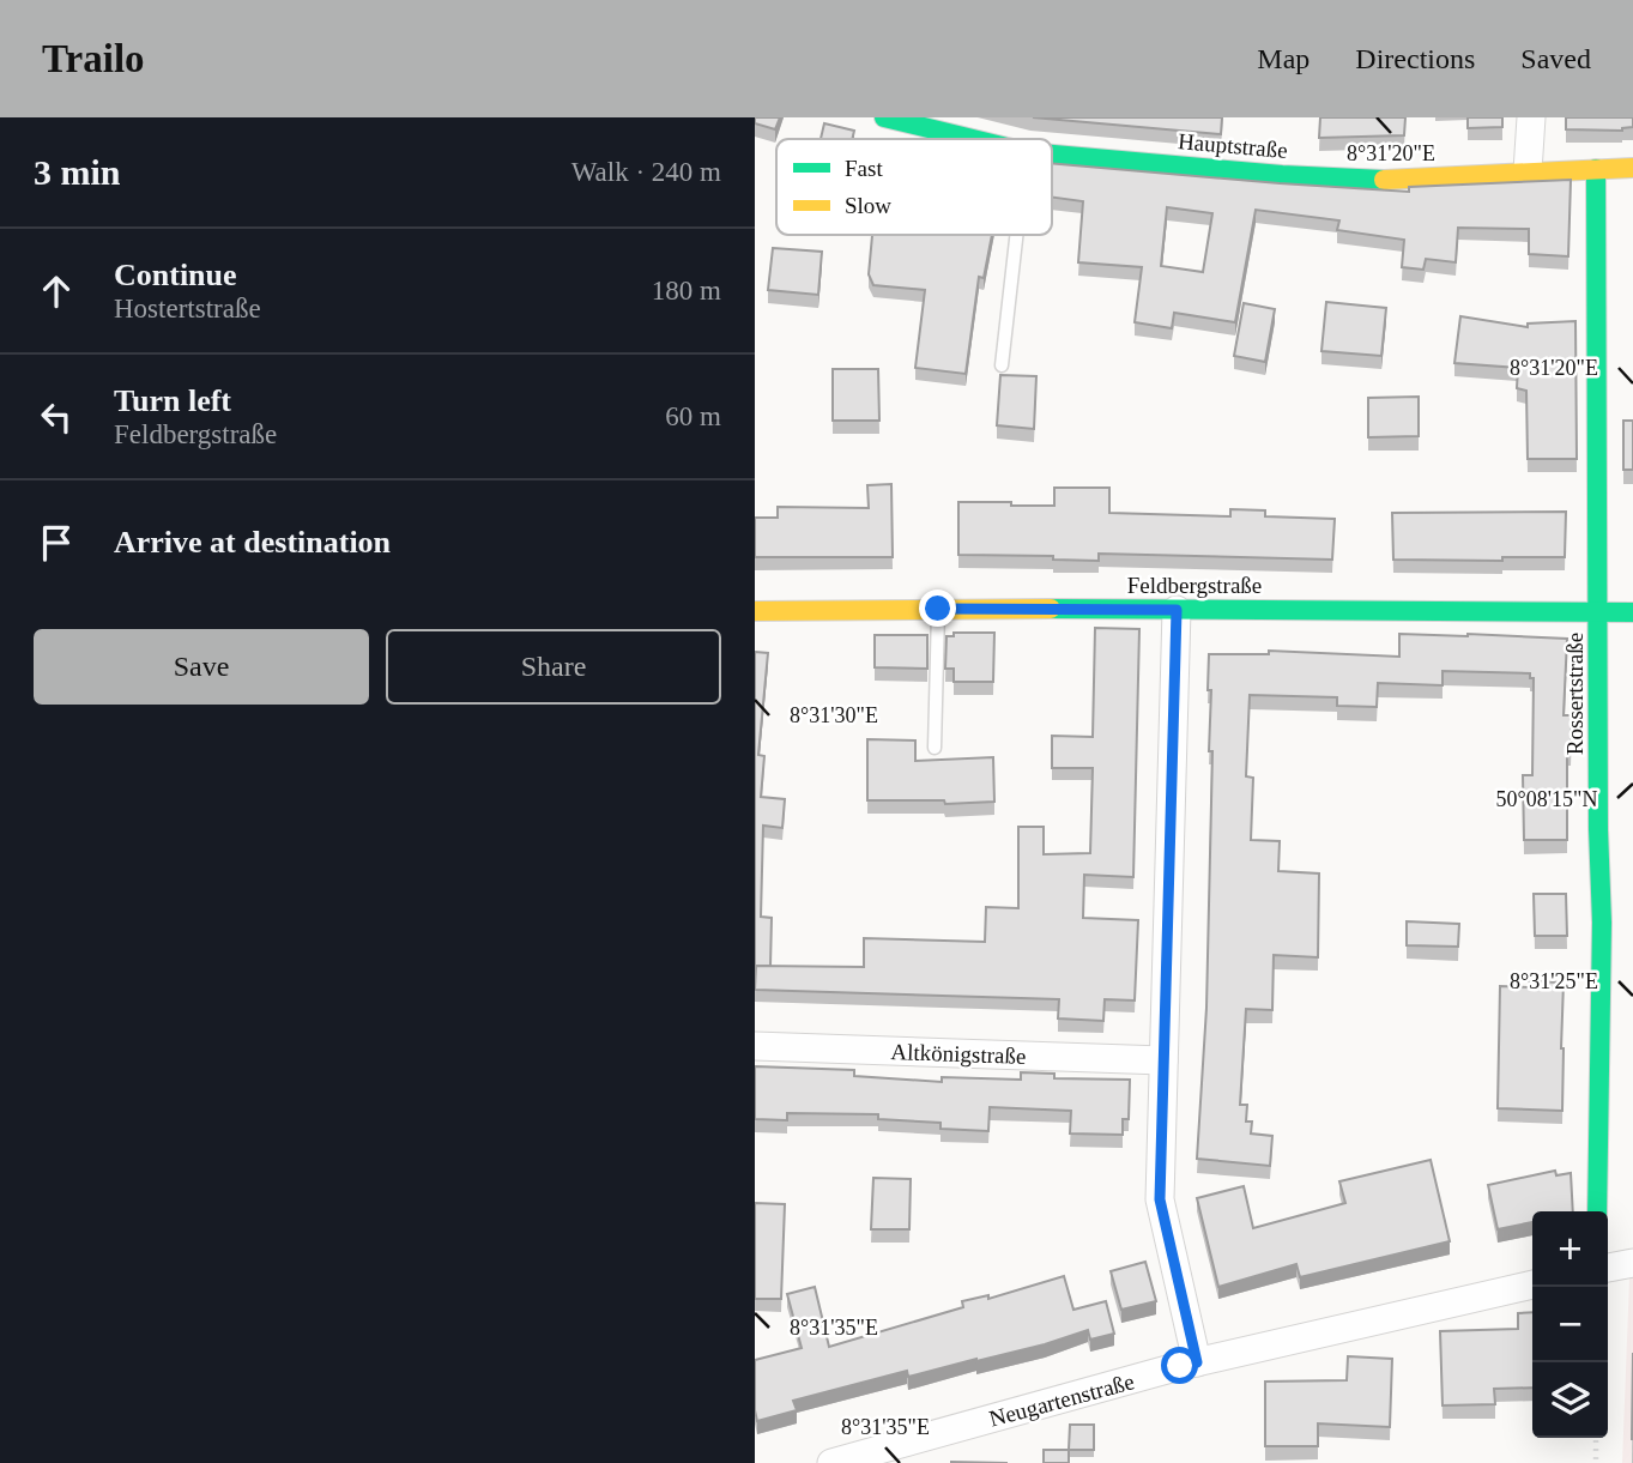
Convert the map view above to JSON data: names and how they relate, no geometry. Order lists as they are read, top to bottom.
{
  "streets": {
    "street": [
      "Hauptstraße",
      "Feldbergstraße",
      "Rossertstraße",
      "Altkönigstraße",
      "Neugartenstraße"
    ]
  },
  "crossings": [
    ["Hauptstraße", "Rossertstraße"],
    ["Feldbergstraße", "Rossertstraße"]
  ],
  "legend": ["Fast", "Slow"],
  "page": {
    "header": "Trailo",
    "nav": ["Map", "Directions", "Saved"],
    "heading": ["3 min", "Walk · 240 m"],
    "list": [
      ["Continue", "Hostertstraße", "180 m"],
      ["Turn left", "Feldbergstraße", "60 m"],
      "Arrive at destination"
    ],
    "buttons": ["Save", "Share"],
    "map_buttons": ["+", "−"]
  },
  "coordinates": [
    "8°31'20\"E",
    "8°31'30\"E",
    "50°08'15\"N",
    "8°31'25\"E",
    "8°31'35\"E"
  ]
}
